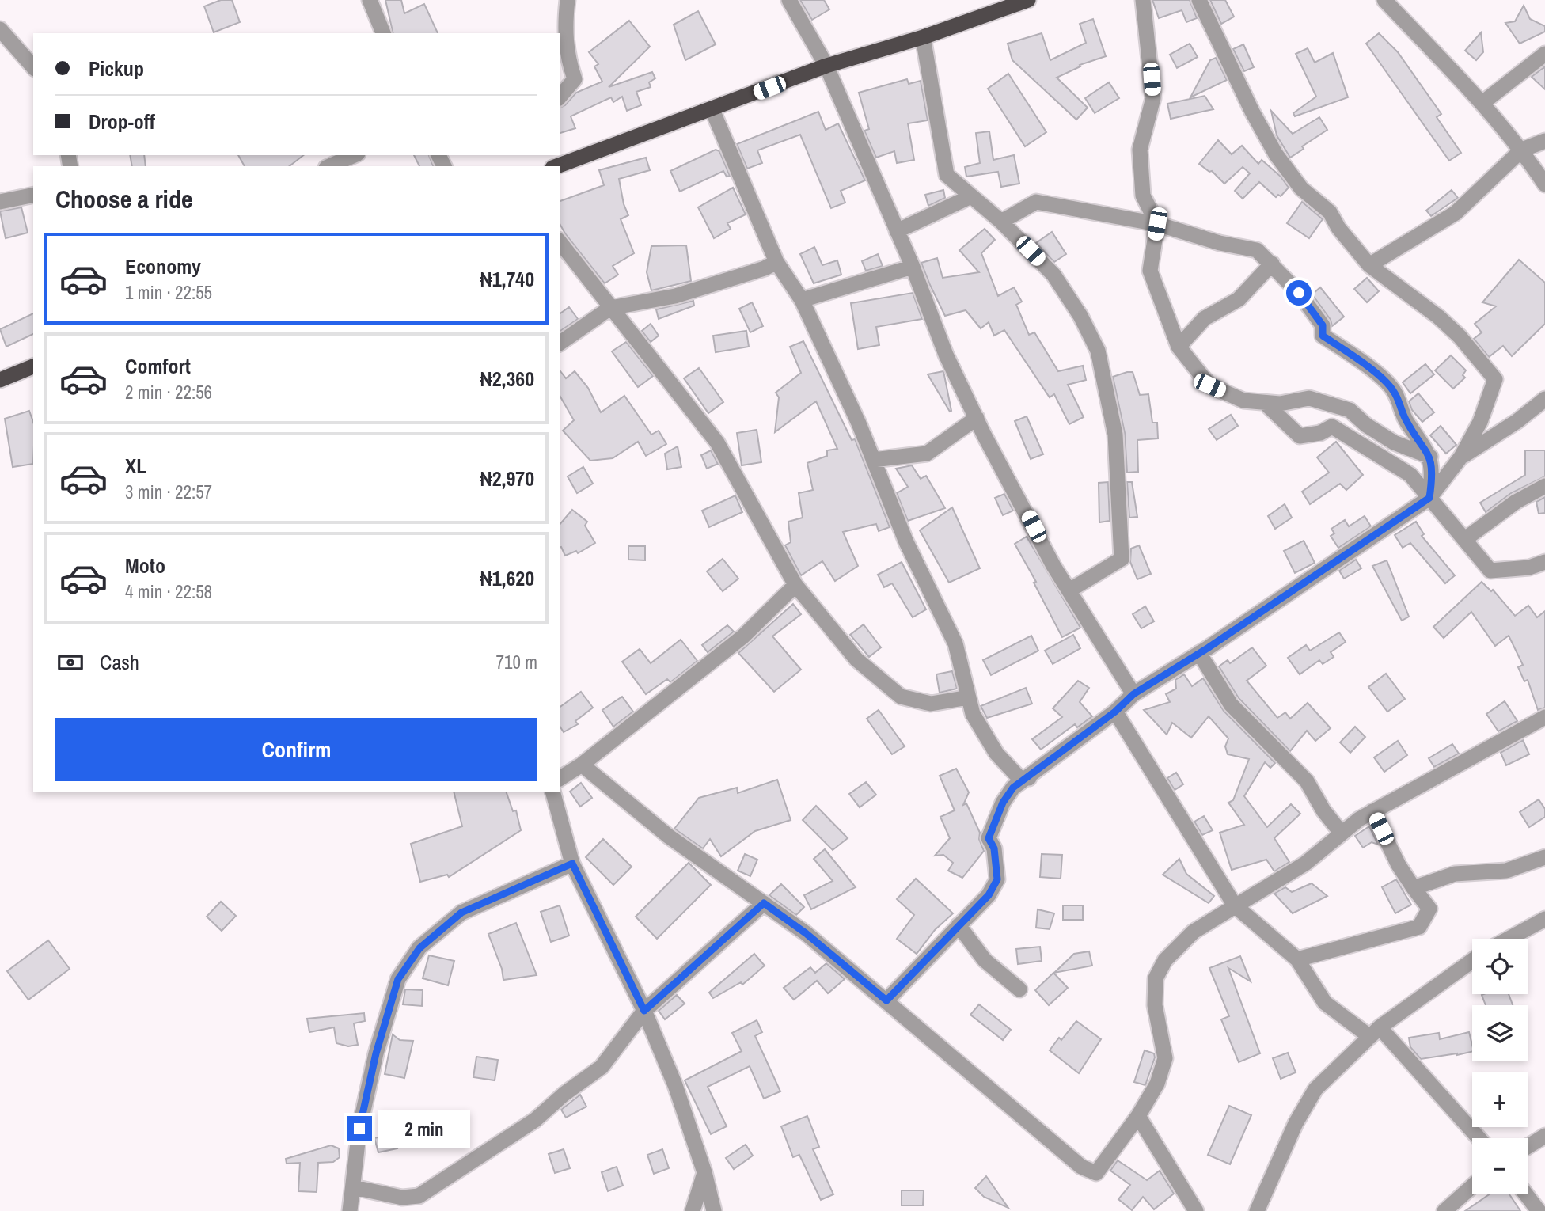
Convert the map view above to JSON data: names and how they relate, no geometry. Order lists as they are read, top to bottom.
{
  "page": {
    "banner": ["Pickup", "Drop-off"],
    "heading": "Choose a ride",
    "list": [
      {
        "name": "Economy",
        "note": "1 min · 22:55",
        "value": "₦1,740"
      },
      {
        "name": "Comfort",
        "note": "2 min · 22:56",
        "value": "₦2,360"
      },
      {
        "name": "XL",
        "note": "3 min · 22:57",
        "value": "₦2,970"
      },
      {
        "name": "Moto",
        "note": "4 min · 22:58",
        "value": "₦1,620"
      }
    ],
    "pay": ["Cash", "710 m"],
    "buttons": "Confirm",
    "map_buttons": ["+", "−"],
    "bubble": "2 min"
  }
}
